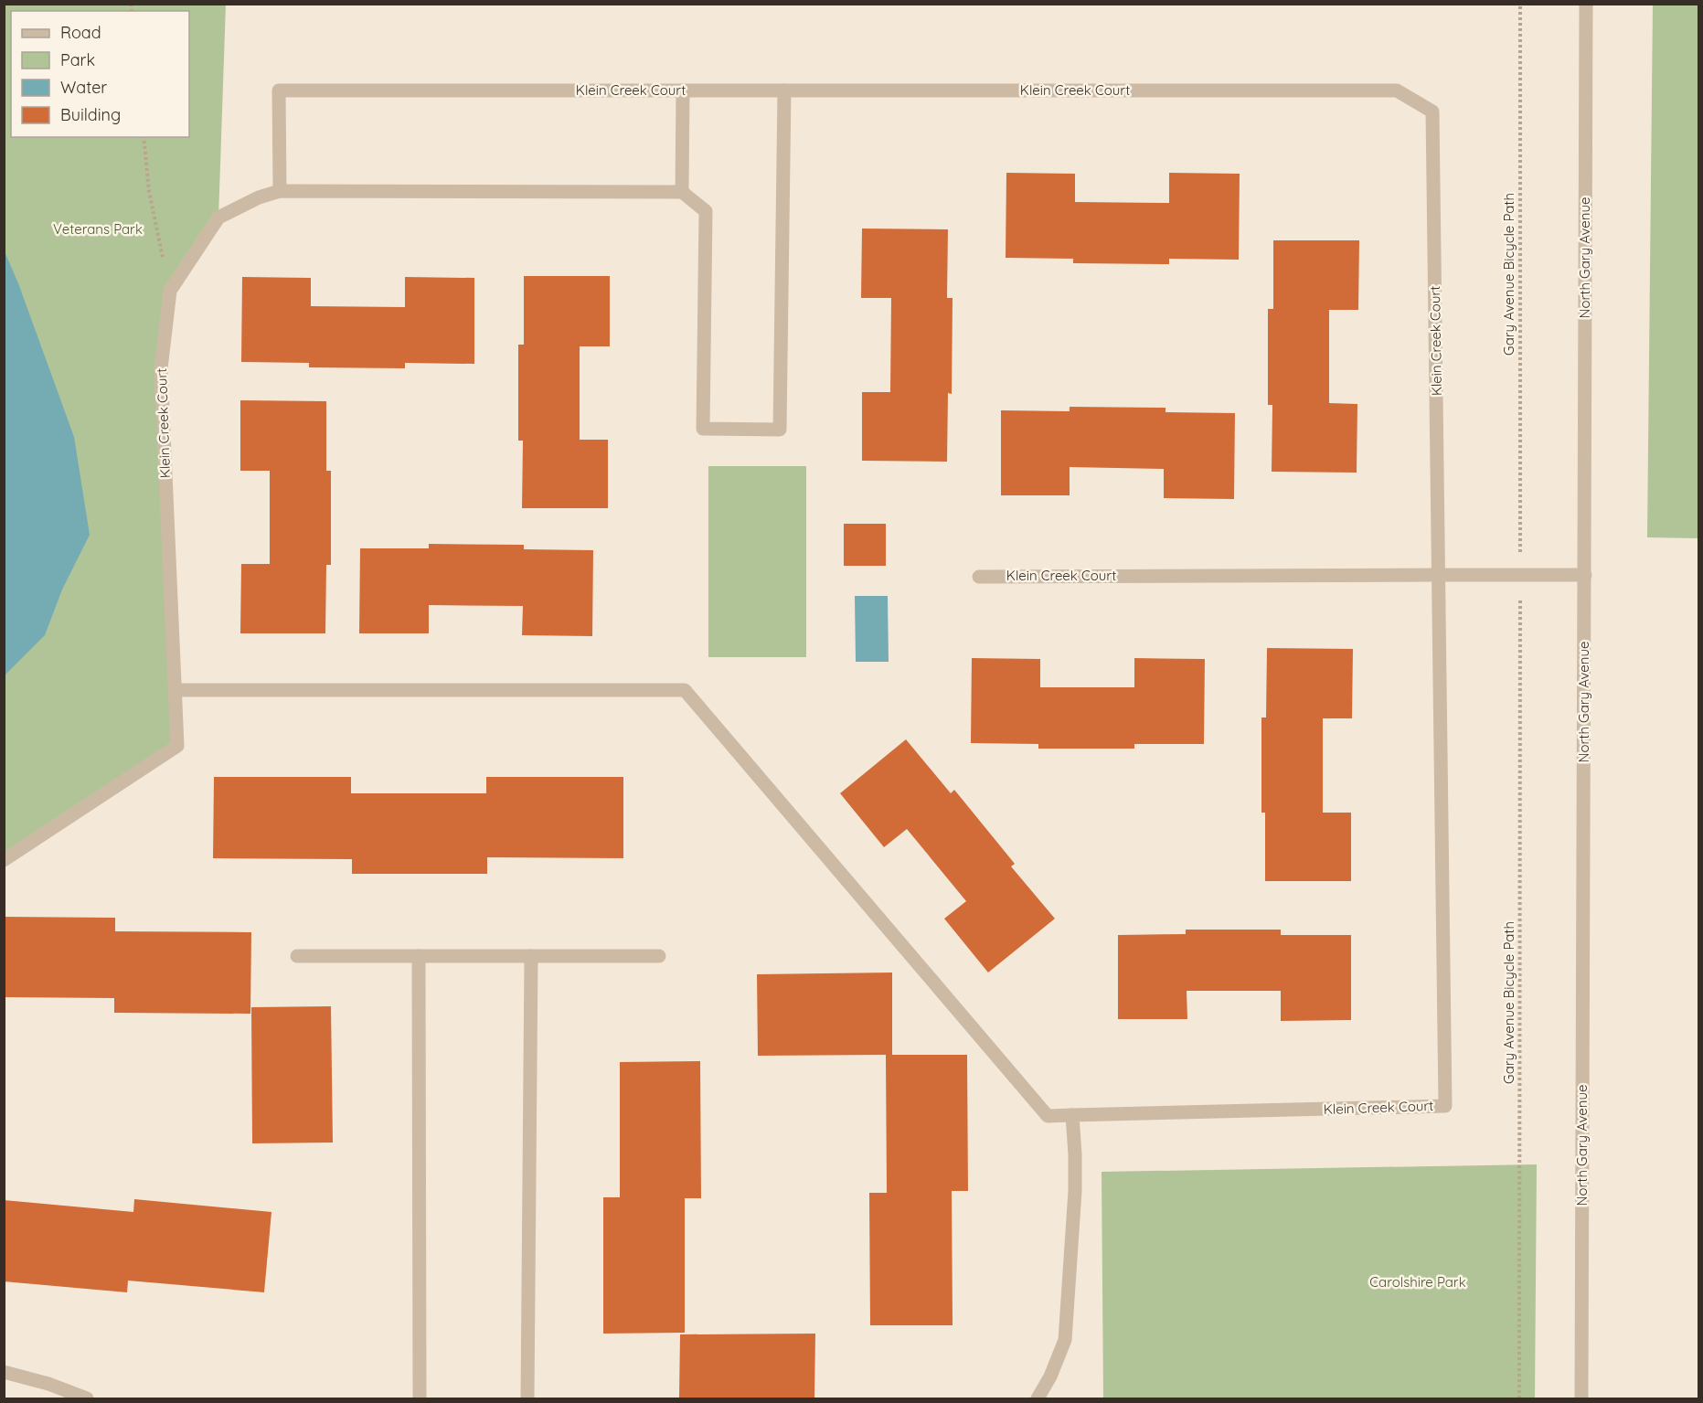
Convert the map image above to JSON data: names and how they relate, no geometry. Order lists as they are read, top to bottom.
{
  "streets": {
    "street": ["Klein Creek Court", "North Gary Avenue"],
    "path": ["Gary Avenue Bicycle Path"]
  },
  "crossings": [
    ["Klein Creek Court", "North Gary Avenue"]
  ],
  "parks": ["Veterans Park", "Carolshire Park"],
  "legend": [
    "Road",
    "Park",
    "Water",
    "Building"
  ]
}
